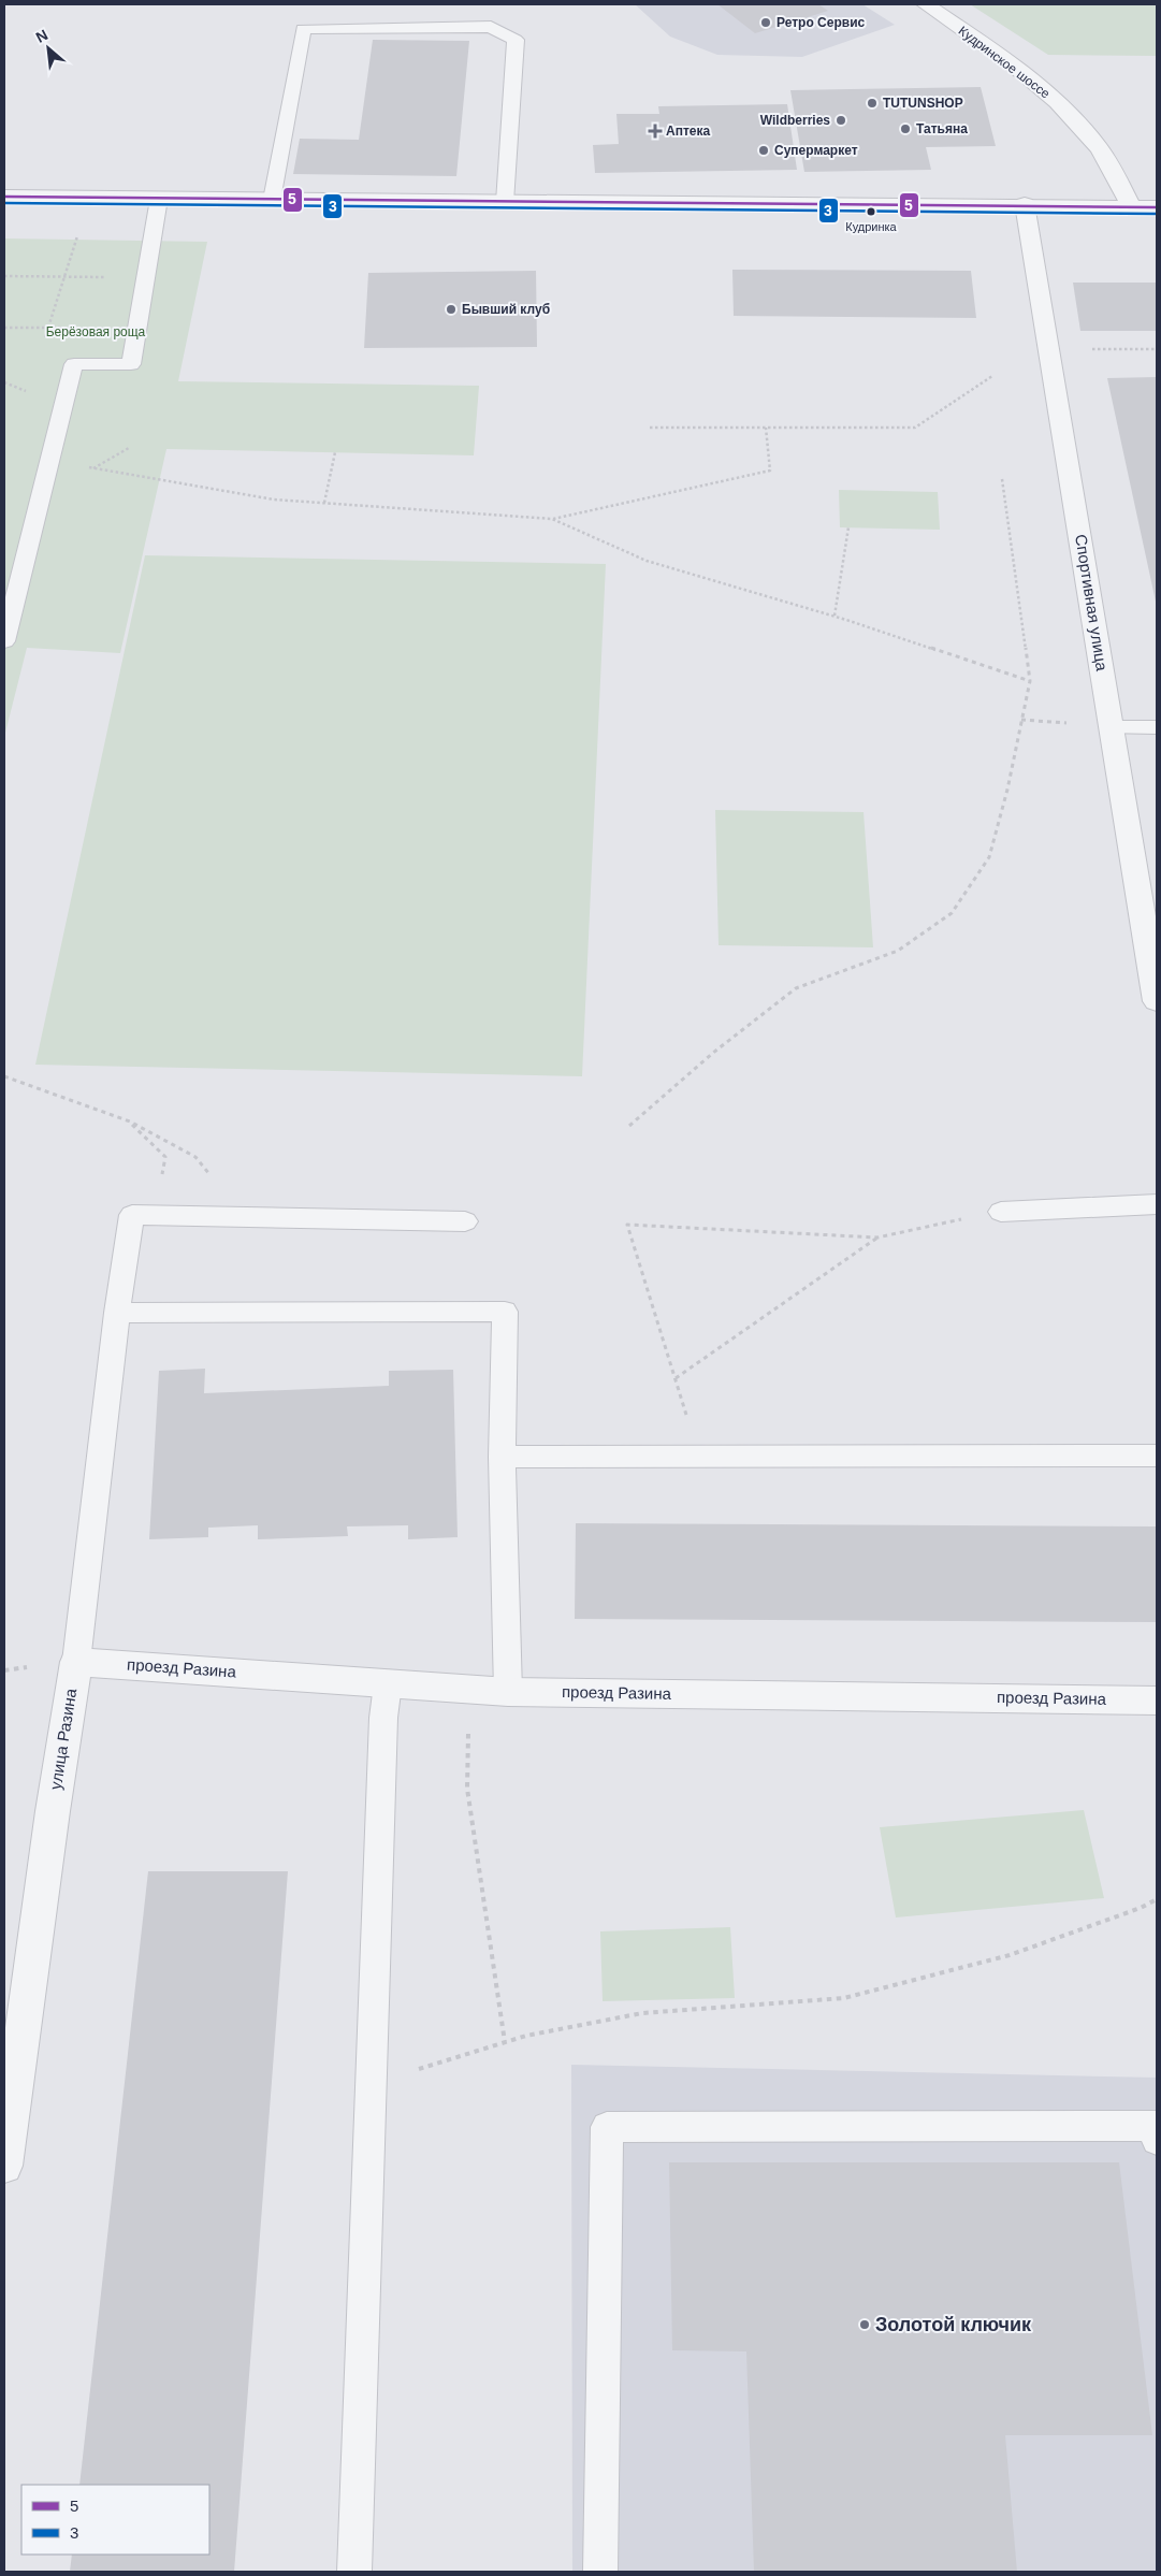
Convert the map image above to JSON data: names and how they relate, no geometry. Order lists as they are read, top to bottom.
{
  "streets": {
    "street": [
      "Кудринское шоссе",
      "Спортивная улица",
      "проезд Разина",
      "улица Разина"
    ]
  },
  "crossings": [
    ["проезд Разина", "улица Разина"]
  ],
  "parks": ["Берёзовая роща"],
  "places": {
    "other": [
      "Ретро Сервис",
      "TUTUNSHOP",
      "Wildberries",
      "Татьяна",
      "Супермаркет",
      "Кудринка",
      "Бывший клуб",
      "Золотой ключик"
    ],
    "health": ["Аптека"]
  },
  "lines": ["transit line 5", "transit line 3"],
  "legend": ["5", "3"],
  "north": "top left"
}
